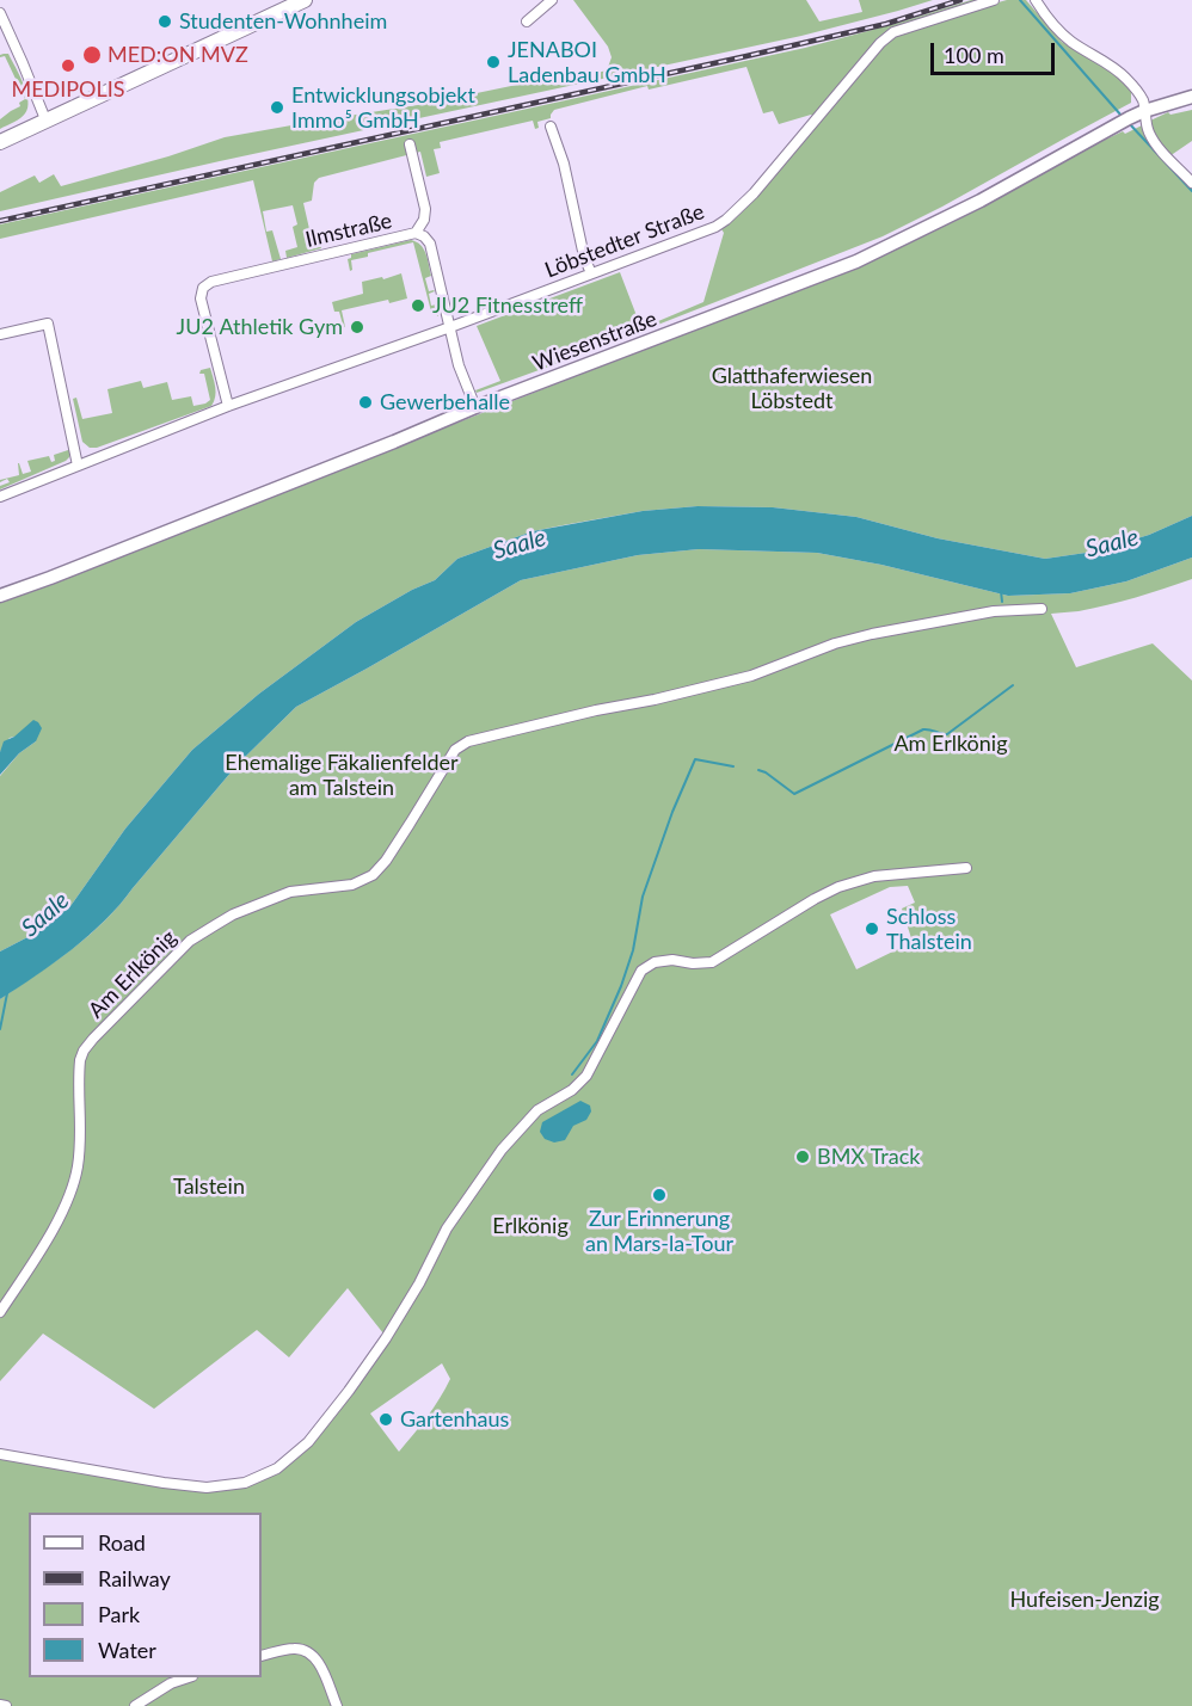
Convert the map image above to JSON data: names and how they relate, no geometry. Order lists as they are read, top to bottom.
{
  "streets": {
    "street": [
      "Ilmstraße",
      "Löbstedter Straße",
      "Wiesenstraße",
      "Am Erlkönig"
    ]
  },
  "crossings": [
    ["Ilmstraße", "Löbstedter Straße"],
    ["Ilmstraße", "Wiesenstraße"]
  ],
  "water": ["Saale"],
  "parks": [
    "Glatthaferwiesen Löbstedt",
    "Am Erlkönig",
    "Ehemalige Fäkalienfelder am Talstein",
    "Talstein",
    "Erlkönig",
    "Hufeisen-Jenzig"
  ],
  "places": [
    "Studenten-Wohnheim",
    "MED:ON MVZ",
    "JENABOI Ladenbau GmbH",
    "MEDIPOLIS",
    "Entwicklungsobjekt Immo⁵ GmbH",
    "JU2 Fitnesstreff",
    "JU2 Athletik Gym",
    "Gewerbehalle",
    "Schloss Thalstein",
    "BMX Track",
    "Zur Erinnerung an Mars-la-Tour",
    "Gartenhaus"
  ],
  "legend": [
    "Road",
    "Railway",
    "Park",
    "Water"
  ],
  "scale_bar": "100 m"
}
